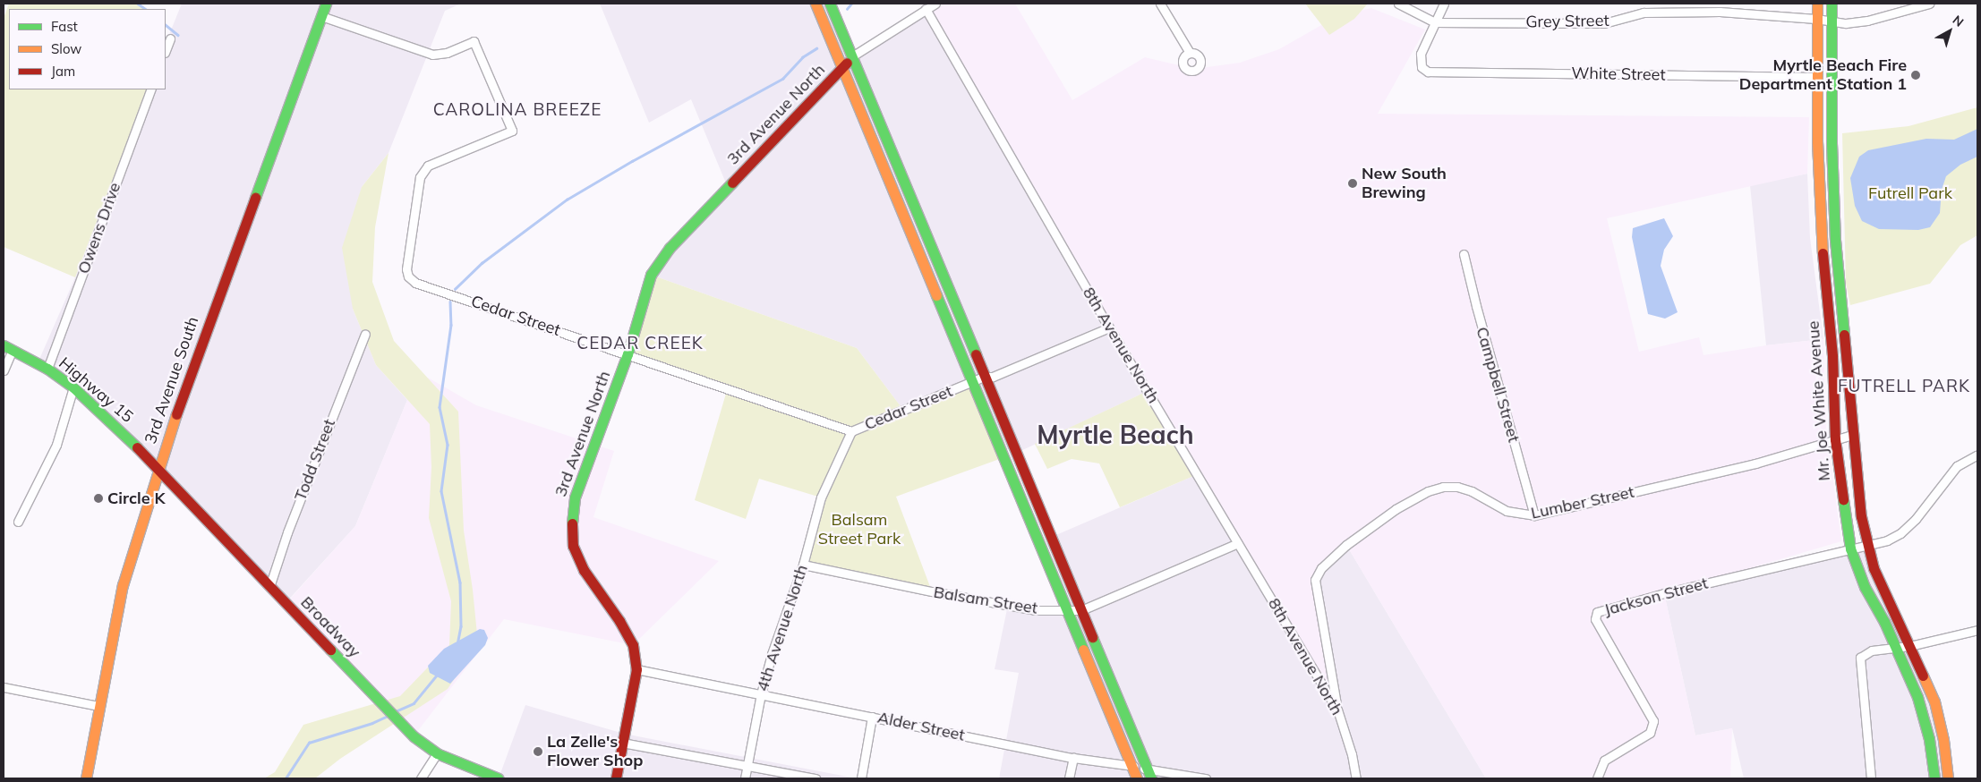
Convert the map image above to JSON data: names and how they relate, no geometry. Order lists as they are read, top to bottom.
{
  "streets": {
    "main road": [
      "3rd Avenue North",
      "3rd Avenue South",
      "Highway 15",
      "Mr. Joe White Avenue",
      "Broadway"
    ],
    "street": [
      "Grey Street",
      "White Street",
      "Owens Drive",
      "Cedar Street",
      "8th Avenue North",
      "Campbell Street",
      "Todd Street",
      "Lumber Street",
      "Jackson Street",
      "Balsam Street",
      "4th Avenue North",
      "Alder Street"
    ]
  },
  "crossings": [
    ["Grey Street", "White Street"],
    ["Grey Street", "Mr. Joe White Avenue"],
    ["White Street", "Mr. Joe White Avenue"],
    ["3rd Avenue North", "Cedar Street"],
    ["3rd Avenue North", "Alder Street"],
    ["Owens Drive", "Highway 15"],
    ["Cedar Street", "8th Avenue North"],
    ["Cedar Street", "3rd Avenue South"],
    ["Cedar Street", "4th Avenue North"],
    ["8th Avenue North", "Lumber Street"],
    ["8th Avenue North", "Balsam Street"],
    ["3rd Avenue South", "Highway 15"],
    ["3rd Avenue South", "Broadway"],
    ["Campbell Street", "Lumber Street"],
    ["Highway 15", "Broadway"],
    ["Mr. Joe White Avenue", "Lumber Street"],
    ["Mr. Joe White Avenue", "Jackson Street"],
    ["Todd Street", "Broadway"],
    ["Balsam Street", "4th Avenue North"],
    ["4th Avenue North", "Alder Street"]
  ],
  "districts": [
    "CAROLINA BREEZE",
    "CEDAR CREEK",
    "FUTRELL PARK",
    "Myrtle Beach"
  ],
  "parks": ["Futrell Park", "Balsam Street Park"],
  "places": [
    "Myrtle Beach Fire Department Station 1",
    "New South Brewing",
    "Circle K",
    "La Zelle's Flower Shop"
  ],
  "legend": ["Fast", "Slow", "Jam"],
  "north": "top right"
}
